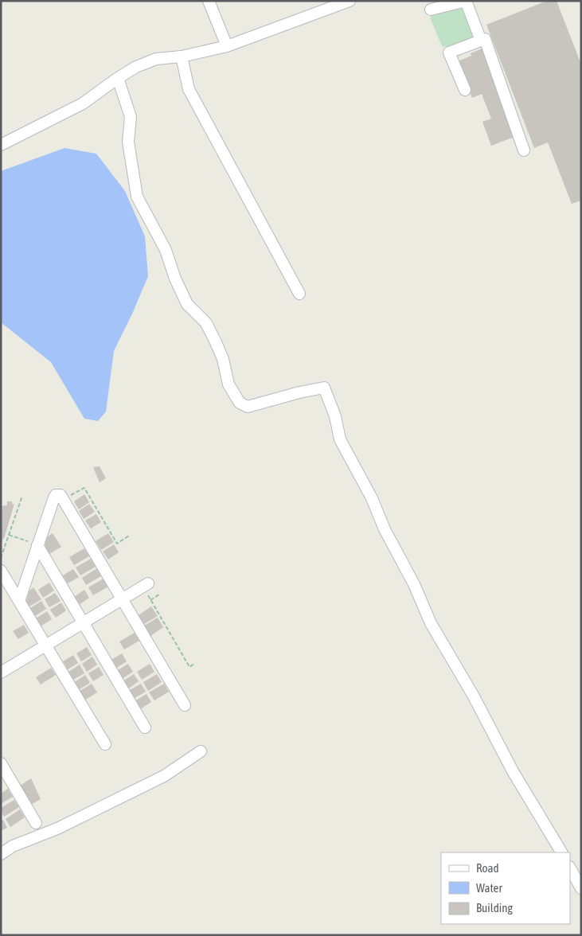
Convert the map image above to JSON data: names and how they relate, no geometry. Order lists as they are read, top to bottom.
{
  "legend": ["Road", "Water", "Building"]
}
